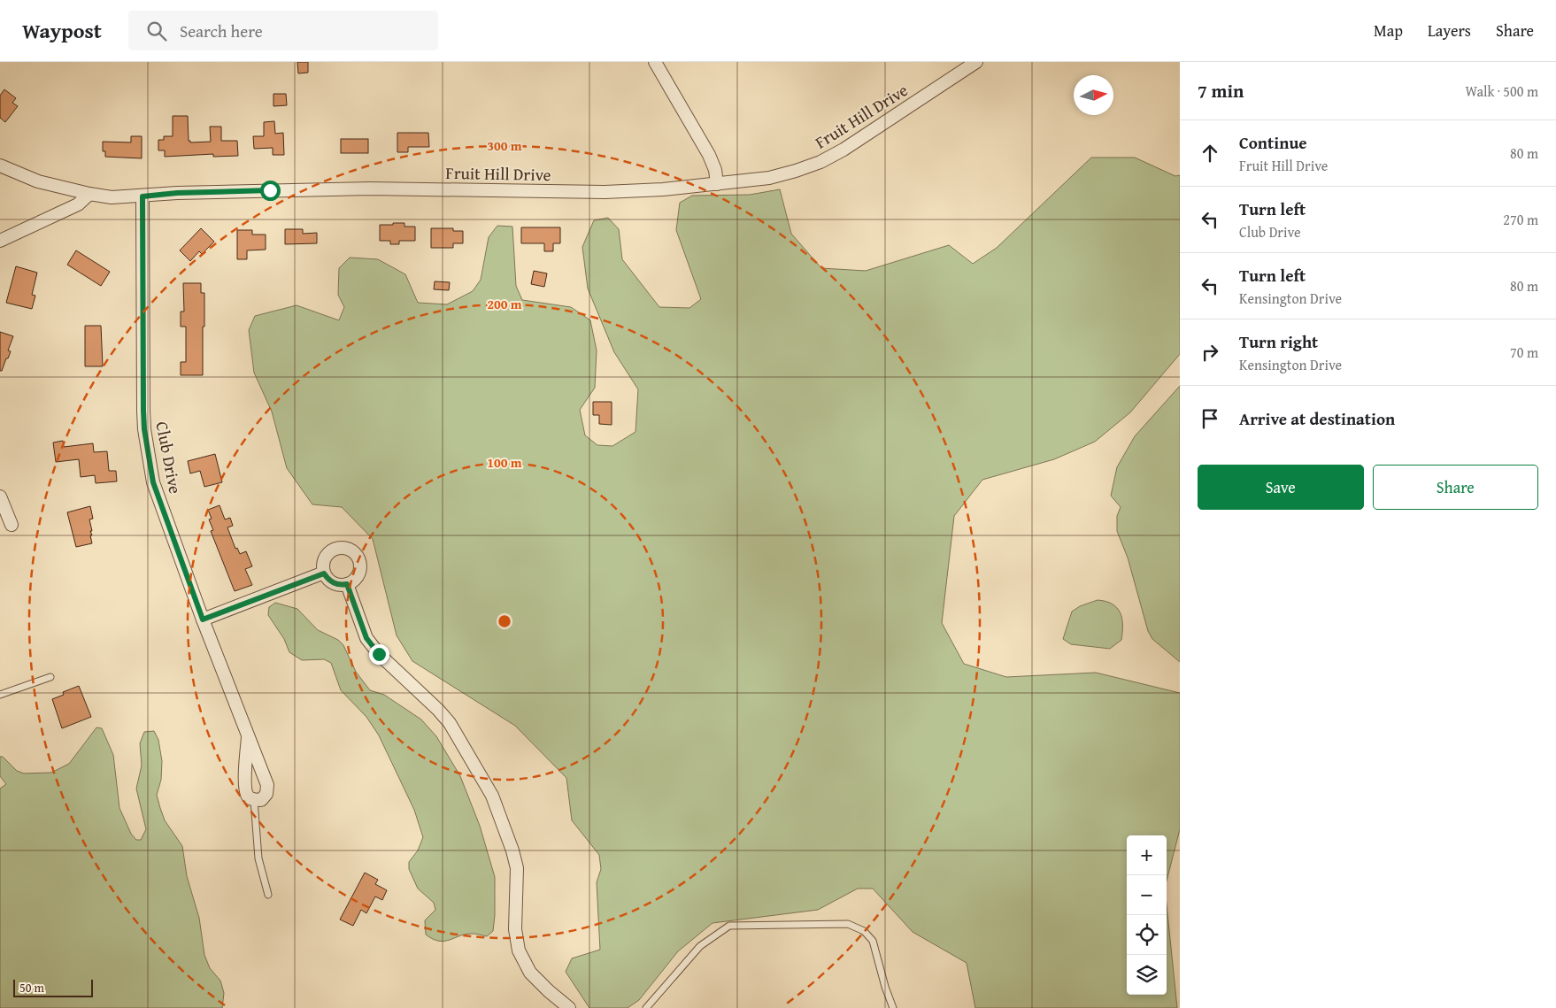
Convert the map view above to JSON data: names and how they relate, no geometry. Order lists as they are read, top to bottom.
{
  "streets": {
    "street": ["Fruit Hill Drive", "Club Drive"]
  },
  "crossings": [
    ["Fruit Hill Drive", "Club Drive"]
  ],
  "scale_bar": "50 m",
  "north": "right",
  "page": {
    "header": "Waypost",
    "search": "Search here",
    "nav": ["Map", "Layers", "Share"],
    "heading": ["7 min", "Walk · 500 m"],
    "list": [
      ["Continue", "Fruit Hill Drive", "80 m"],
      ["Turn left", "Club Drive", "270 m"],
      ["Turn left", "Kensington Drive", "80 m"],
      ["Turn right", "Kensington Drive", "70 m"],
      "Arrive at destination"
    ],
    "buttons": ["Save", "Share"],
    "map_buttons": ["+", "−"],
    "scale": "50 m"
  },
  "rings": ["300 m", "200 m", "100 m"]
}
